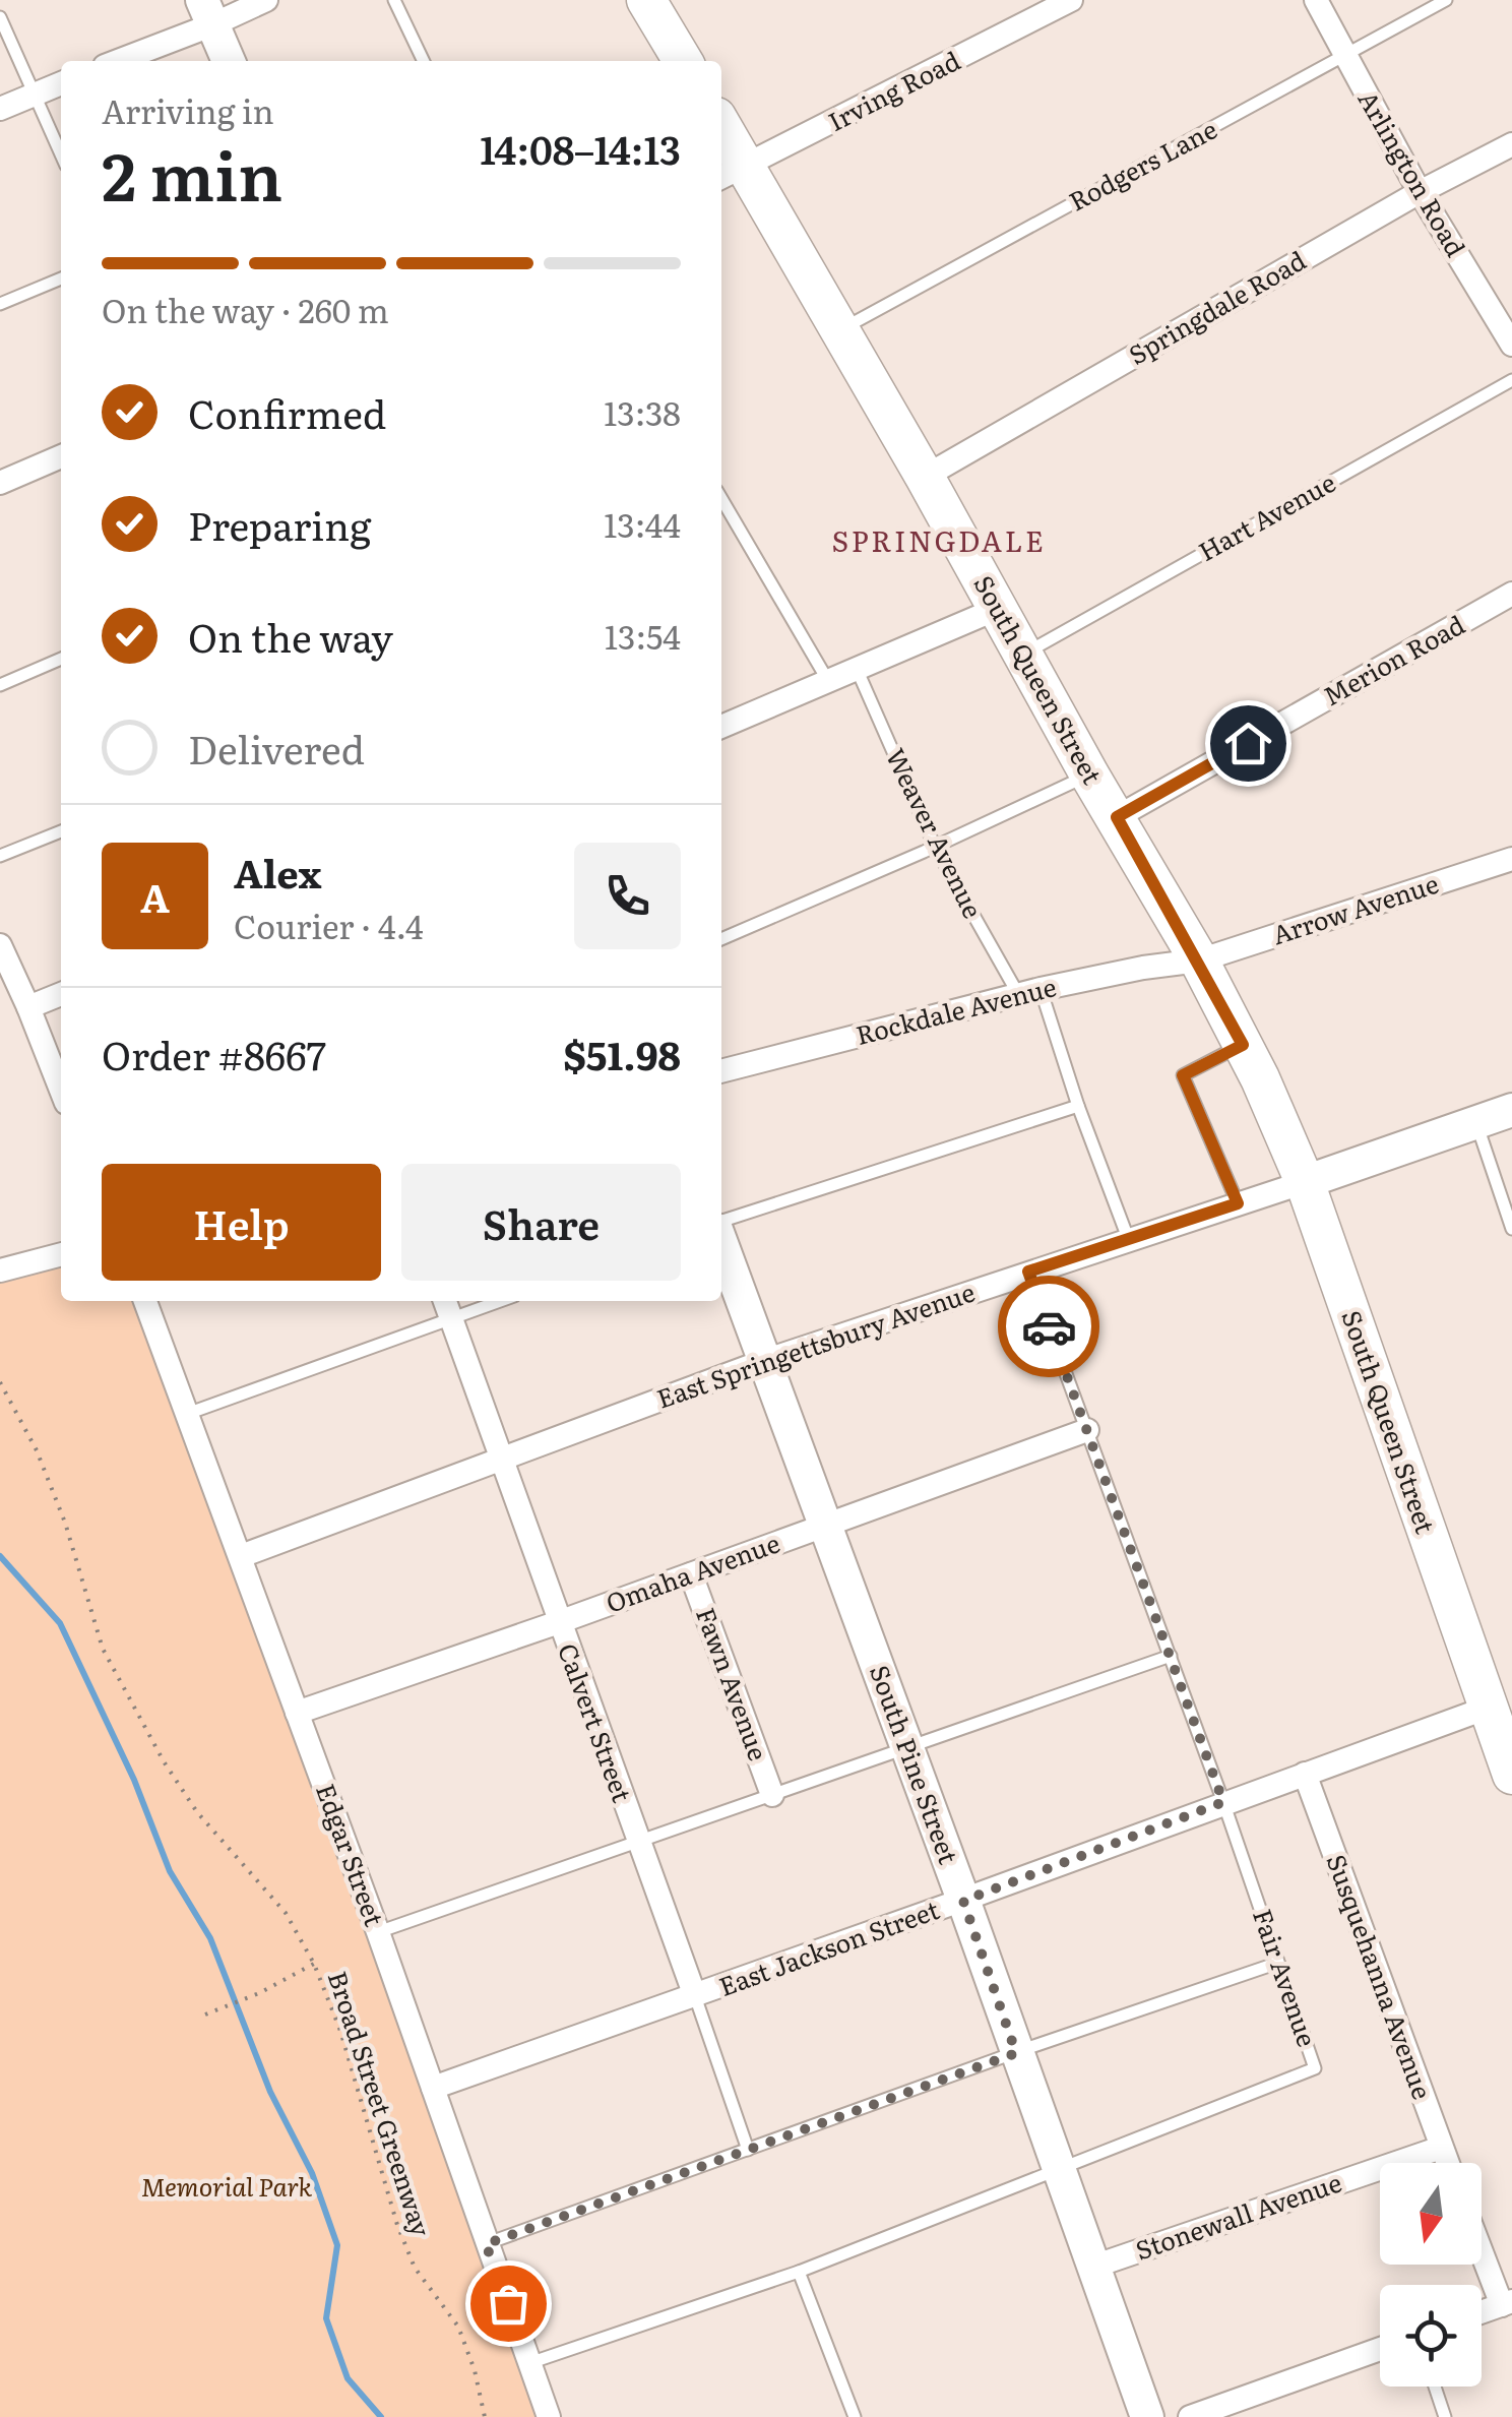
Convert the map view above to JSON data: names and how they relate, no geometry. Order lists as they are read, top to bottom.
{
  "streets": {
    "main road": ["South Queen Street"],
    "street": [
      "Irving Road",
      "Arlington Road",
      "Springdale Road",
      "Merion Road",
      "Arrow Avenue",
      "Rockdale Avenue",
      "East Springettsbury Avenue",
      "Omaha Avenue",
      "Fawn Avenue",
      "Calvert Street",
      "South Pine Street",
      "Edgar Street",
      "East Jackson Street",
      "Susquehanna Avenue",
      "Stonewall Avenue"
    ],
    "lane": [
      "Rodgers Lane",
      "Hart Avenue",
      "Weaver Avenue",
      "Fair Avenue"
    ],
    "path": ["Broad Street Greenway"]
  },
  "crossings": [
    ["Irving Road", "South Queen Street"],
    ["Rodgers Lane", "Arlington Road"],
    ["Rodgers Lane", "South Queen Street"],
    ["Arlington Road", "Springdale Road"],
    ["Springdale Road", "South Queen Street"],
    ["Hart Avenue", "South Queen Street"],
    ["Merion Road", "South Queen Street"],
    ["South Queen Street", "Arrow Avenue"],
    ["South Queen Street", "Rockdale Avenue"],
    ["South Queen Street", "East Springettsbury Avenue"],
    ["South Queen Street", "East Jackson Street"],
    ["Weaver Avenue", "Rockdale Avenue"],
    ["Weaver Avenue", "East Springettsbury Avenue"],
    ["Arrow Avenue", "Rockdale Avenue"],
    ["East Springettsbury Avenue", "Calvert Street"],
    ["East Springettsbury Avenue", "South Pine Street"],
    ["East Springettsbury Avenue", "Edgar Street"],
    ["East Springettsbury Avenue", "Fair Avenue"],
    ["Omaha Avenue", "Fawn Avenue"],
    ["Omaha Avenue", "Calvert Street"],
    ["Omaha Avenue", "South Pine Street"],
    ["Omaha Avenue", "Edgar Street"],
    ["Omaha Avenue", "Fair Avenue"],
    ["Calvert Street", "East Jackson Street"],
    ["South Pine Street", "East Jackson Street"],
    ["South Pine Street", "Fair Avenue"],
    ["South Pine Street", "Stonewall Avenue"],
    ["Edgar Street", "East Jackson Street"],
    ["Edgar Street", "Fair Avenue"],
    ["East Jackson Street", "Susquehanna Avenue"],
    ["East Jackson Street", "Fair Avenue"],
    ["Susquehanna Avenue", "Stonewall Avenue"]
  ],
  "districts": ["SPRINGDALE"],
  "parks": ["Memorial Park"],
  "north": "bottom",
  "page": {
    "heading": ["2 min", "Arriving in", "14:08–14:13"],
    "panel": [
      "Alex",
      "Courier · 4.4",
      "Order #8667",
      "$51.98"
    ],
    "bar": "On the way · 260 m",
    "list": [
      ["Confirmed", "13:38"],
      ["Preparing", "13:44"],
      ["On the way", "13:54"],
      "Delivered"
    ],
    "round": "A",
    "buttons": ["Help", "Share"]
  }
}
